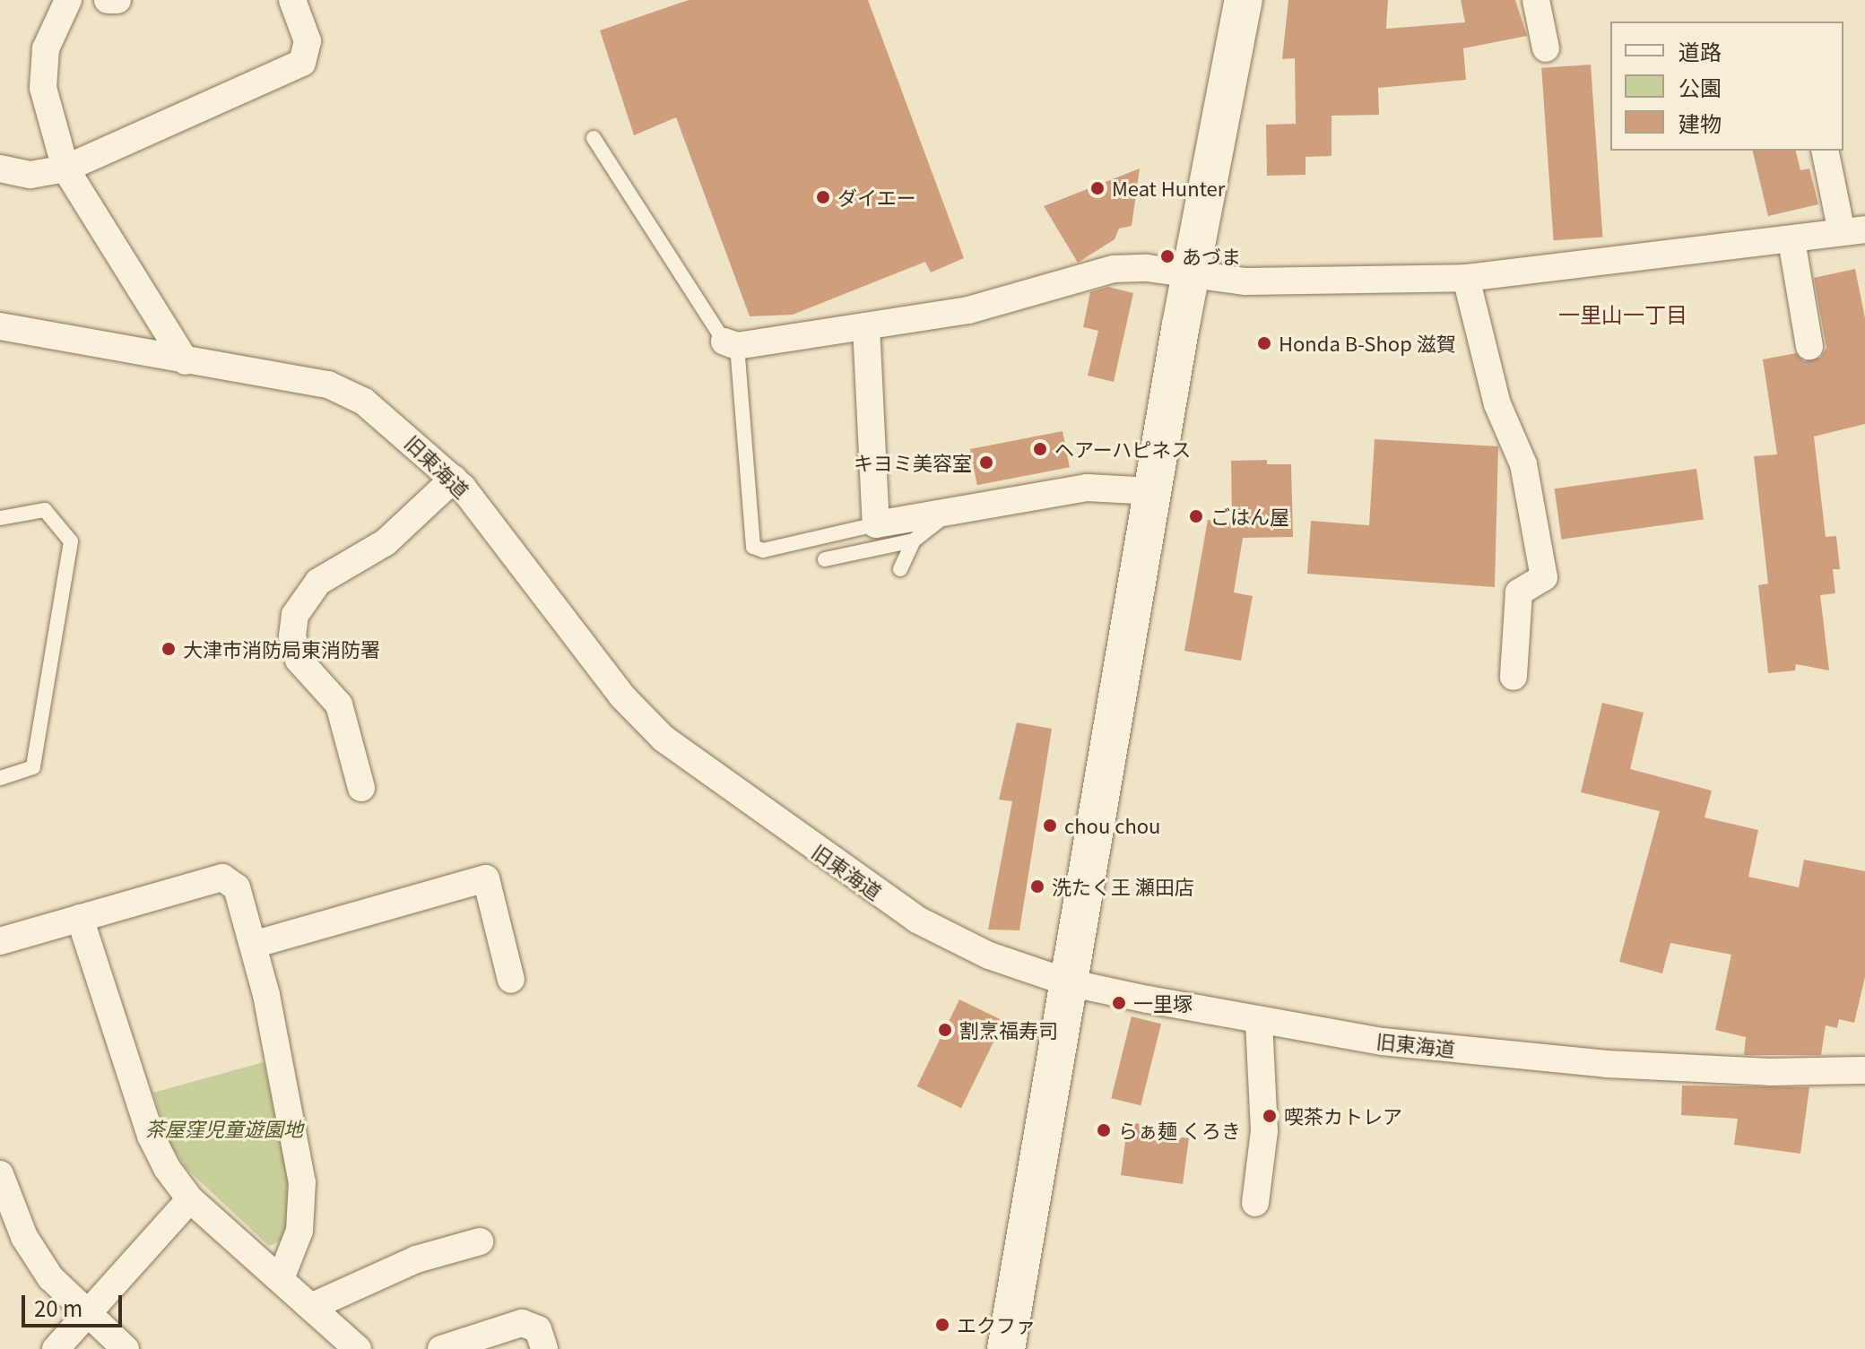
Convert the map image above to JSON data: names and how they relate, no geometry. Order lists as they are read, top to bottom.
{
  "streets": {
    "street": ["旧東海道"]
  },
  "districts": ["一里山一丁目"],
  "parks": ["茶屋窪児童遊園地"],
  "places": [
    "Meat Hunter",
    "ダイエー",
    "あづま",
    "Honda B-Shop 滋賀",
    "ヘアーハピネス",
    "キヨミ美容室",
    "ごはん屋",
    "大津市消防局東消防署",
    "chou chou",
    "洗たく王 瀬田店",
    "一里塚",
    "割烹福寿司",
    "喫茶カトレア",
    "らぁ麺 くろき",
    "エクファ"
  ],
  "legend": ["道路", "公園", "建物"],
  "scale_bar": "20 m"
}
